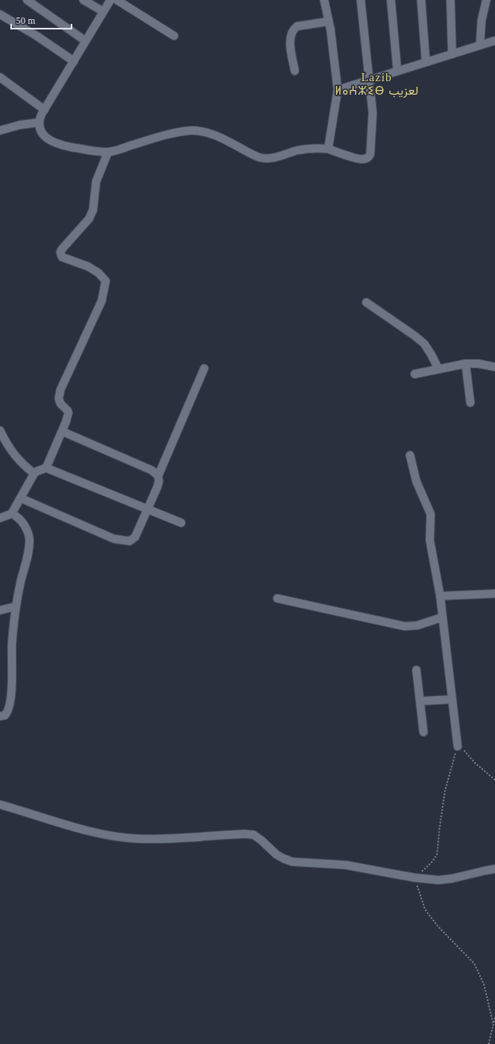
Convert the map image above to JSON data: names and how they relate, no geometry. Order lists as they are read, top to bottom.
{
  "districts": ["Lazib ⵍⴰⵄⵣⵉⴱ لعزيب"],
  "scale_bar": "50 m"
}
